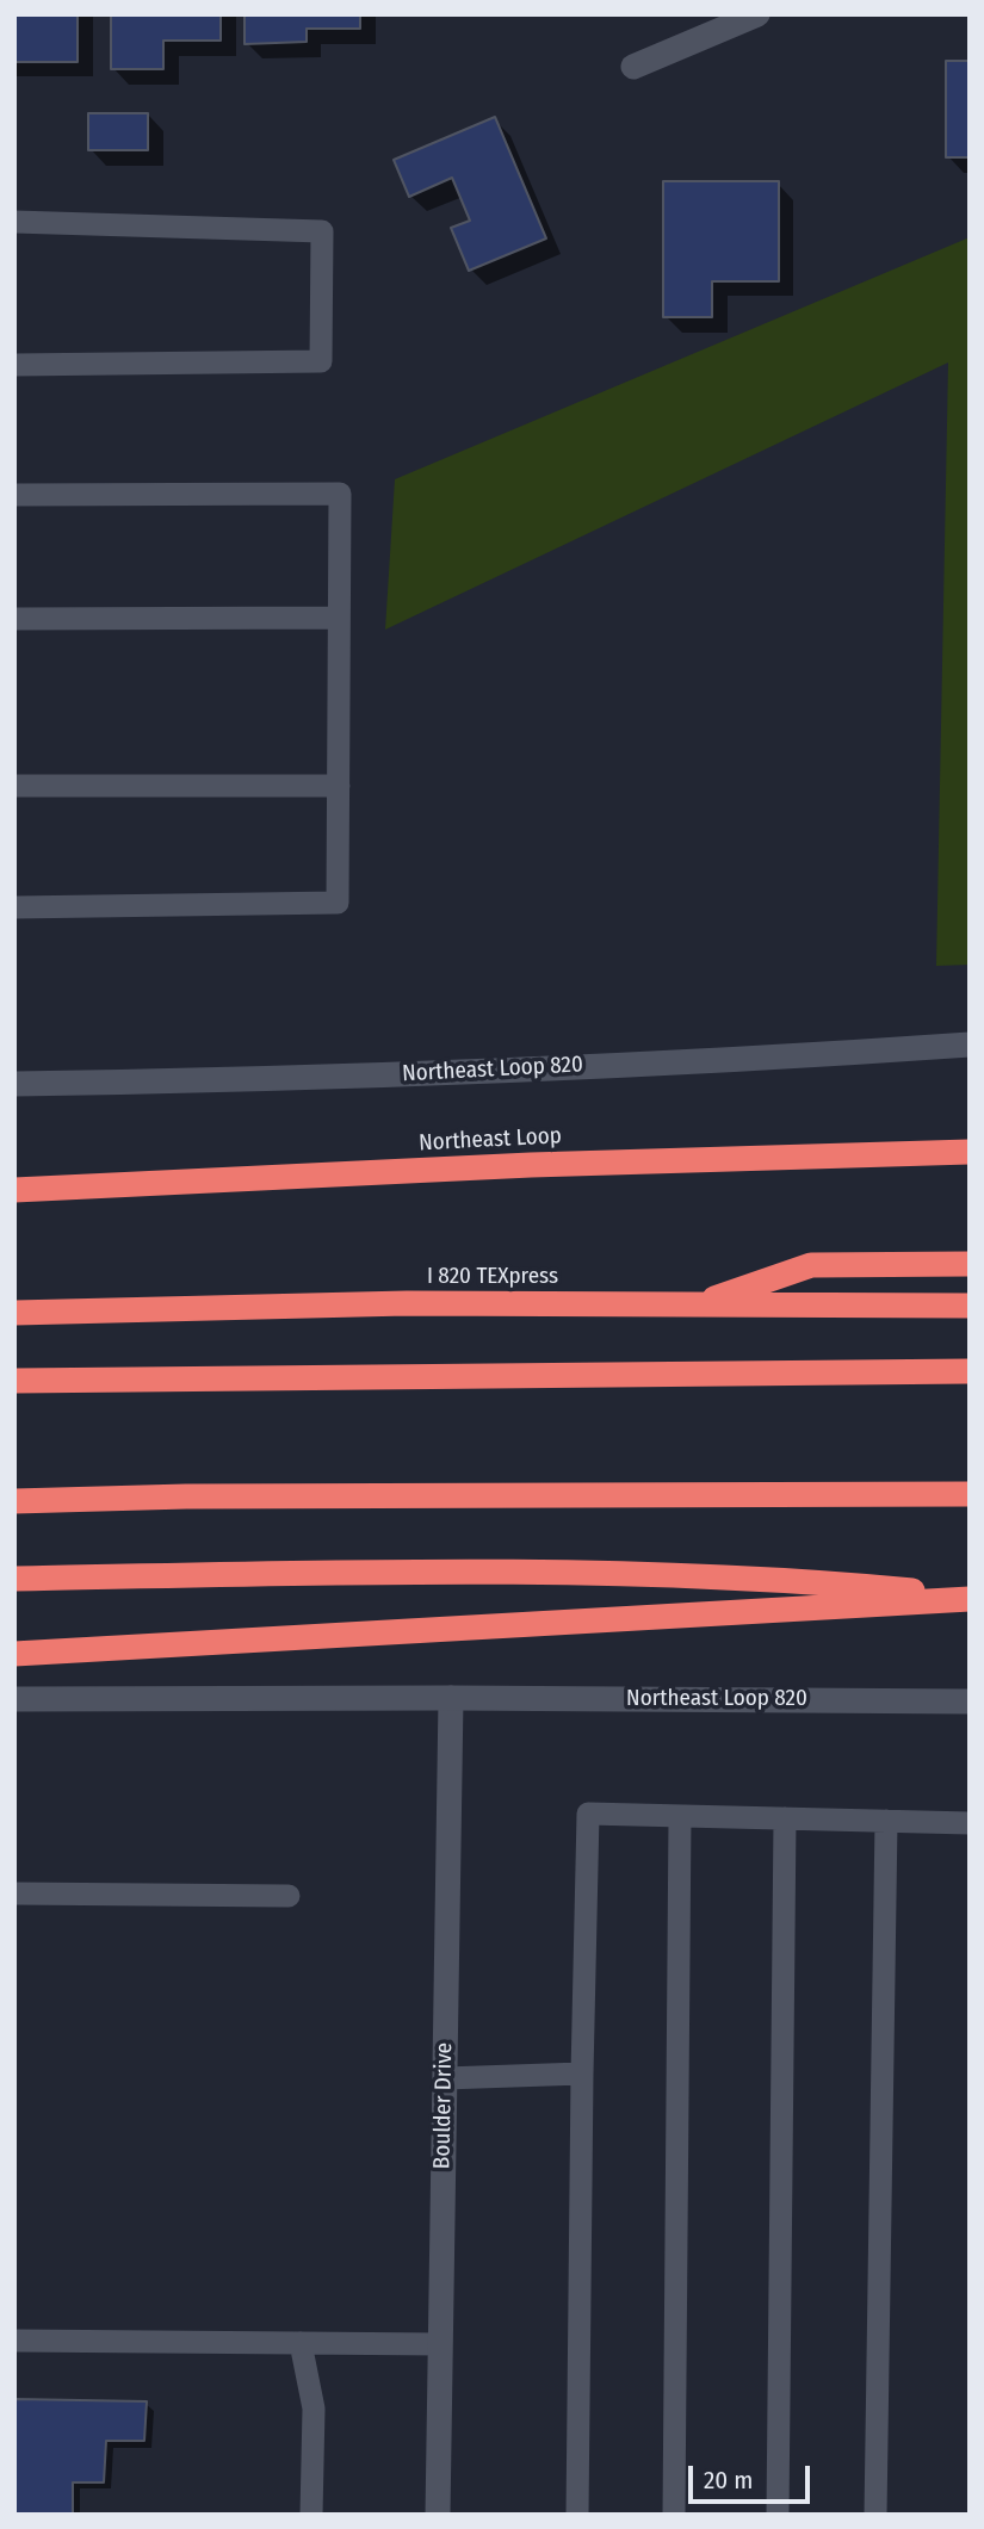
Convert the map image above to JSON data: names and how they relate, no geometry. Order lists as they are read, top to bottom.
{
  "streets": {
    "highway": ["Northeast Loop", "I 820 TEXpress"],
    "main road": ["Northeast Loop 820", "Boulder Drive"]
  },
  "crossings": [
    ["Northeast Loop 820", "Boulder Drive"]
  ],
  "scale_bar": "20 m"
}
